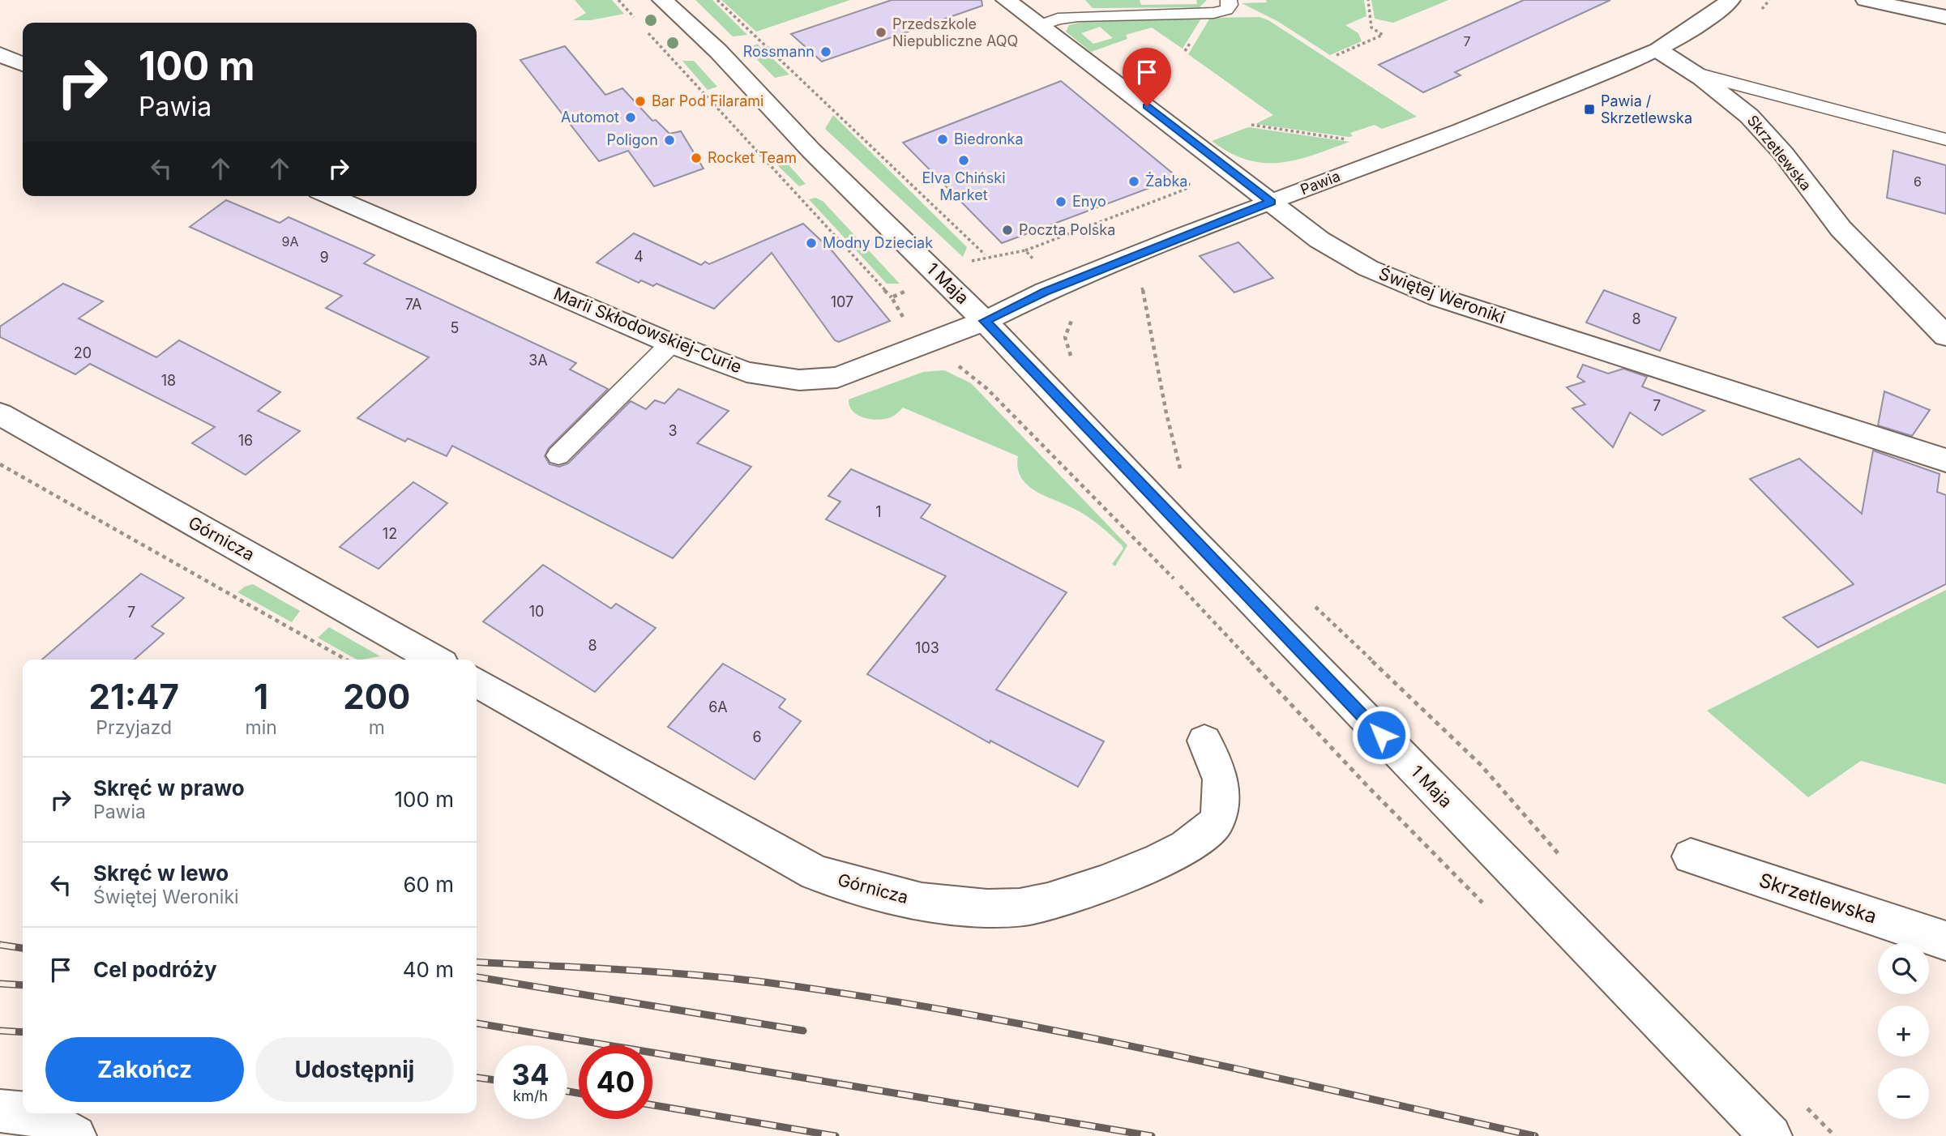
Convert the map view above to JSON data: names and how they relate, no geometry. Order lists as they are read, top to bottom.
{
  "streets": {
    "street": [
      "Skrzetlewska",
      "Pawia",
      "1 Maja",
      "Świętej Weroniki",
      "Marii Skłodowskiej-Curie",
      "Górnicza"
    ]
  },
  "crossings": [
    ["Skrzetlewska", "Pawia"],
    ["Pawia", "1 Maja"],
    ["Pawia", "Świętej Weroniki"],
    ["Pawia", "Marii Skłodowskiej-Curie"],
    ["1 Maja", "Marii Skłodowskiej-Curie"]
  ],
  "places": {
    "other": [
      "Przedszkole Niepubliczne AQQ",
      "Rossmann",
      "Bar Pod Filarami",
      "Automot",
      "Biedronka",
      "Poligon",
      "Rocket Team",
      "Elva Chiński Market",
      "Żabka",
      "Enyo",
      "Poczta Polska",
      "Modny Dzieciak"
    ],
    "transit": ["Pawia / Skrzetlewska"]
  },
  "house_numbers": [
    "7",
    "6",
    "9A",
    "4",
    "9",
    "107",
    "7A",
    "8",
    "5",
    "20",
    "3A",
    "18",
    "7",
    "3",
    "16",
    "1",
    "12",
    "10",
    "7",
    "8",
    "103",
    "6A",
    "6"
  ],
  "page": {
    "turn": ["100 m", "Pawia"],
    "eta": [
      "21:47",
      "Przyjazd",
      "1",
      "min",
      "200",
      "m"
    ],
    "list": [
      {
        "name": "Skręć w prawo",
        "note": "Pawia",
        "value": "100 m"
      },
      {
        "name": "Skręć w lewo",
        "note": "Świętej Weroniki",
        "value": "60 m"
      },
      {
        "name": "Cel podróży",
        "value": "40 m"
      }
    ],
    "map_buttons": ["+", "−"],
    "buttons": ["Zakończ", "Udostępnij"],
    "speed": "34 km/h",
    "limit": "40"
  }
}
